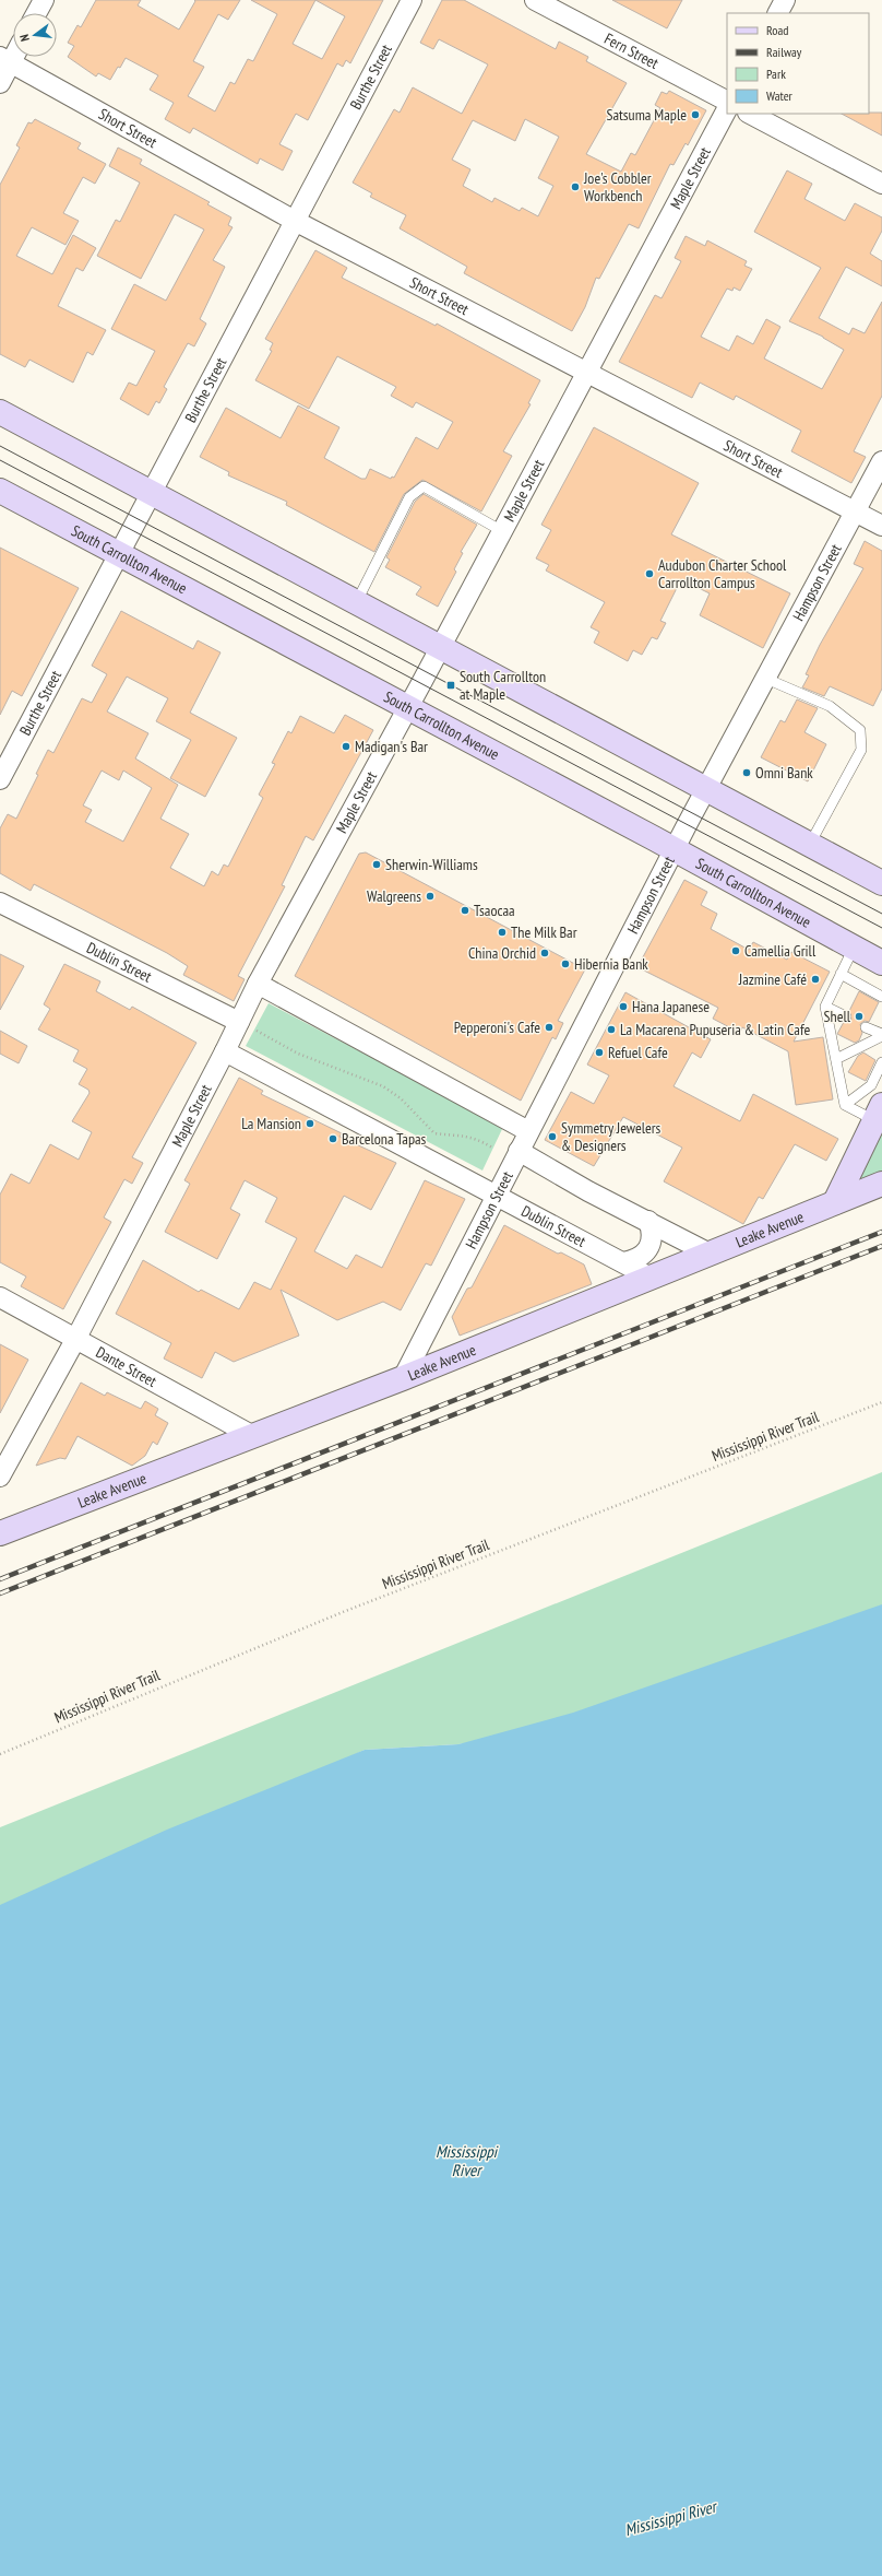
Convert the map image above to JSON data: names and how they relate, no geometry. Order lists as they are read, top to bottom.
{
  "streets": {
    "main road": ["South Carrollton Avenue", "Leake Avenue"],
    "street": [
      "Fern Street",
      "Burthe Street",
      "Short Street",
      "Maple Street",
      "Hampson Street",
      "Dublin Street",
      "Dante Street"
    ],
    "path": ["Mississippi River Trail"]
  },
  "crossings": [
    ["Burthe Street", "Short Street"],
    ["Burthe Street", "South Carrollton Avenue"],
    ["Short Street", "Maple Street"],
    ["Short Street", "Hampson Street"],
    ["Maple Street", "South Carrollton Avenue"],
    ["Maple Street", "Dublin Street"],
    ["Maple Street", "Dante Street"],
    ["South Carrollton Avenue", "Hampson Street"],
    ["Hampson Street", "Dublin Street"],
    ["Hampson Street", "Leake Avenue"],
    ["Dublin Street", "Leake Avenue"],
    ["Leake Avenue", "Dante Street"]
  ],
  "water": ["Mississippi River"],
  "places": {
    "other": [
      "Satsuma Maple",
      "Joe's Cobbler Workbench",
      "Audubon Charter School Carrollton Campus",
      "Madigan's Bar",
      "Omni Bank",
      "Sherwin-Williams",
      "Walgreens",
      "Tsaocaa",
      "The Milk Bar",
      "Camellia Grill",
      "China Orchid",
      "Hibernia Bank",
      "Jazmine Café",
      "Hana Japanese",
      "Shell",
      "Pepperoni's Cafe",
      "La Macarena Pupuseria & Latin Cafe",
      "Refuel Cafe",
      "La Mansion",
      "Symmetry Jewelers & Designers",
      "Barcelona Tapas"
    ],
    "transit": ["South Carrollton at Maple"]
  },
  "legend": [
    "Road",
    "Railway",
    "Park",
    "Water"
  ],
  "north": "left"
}
